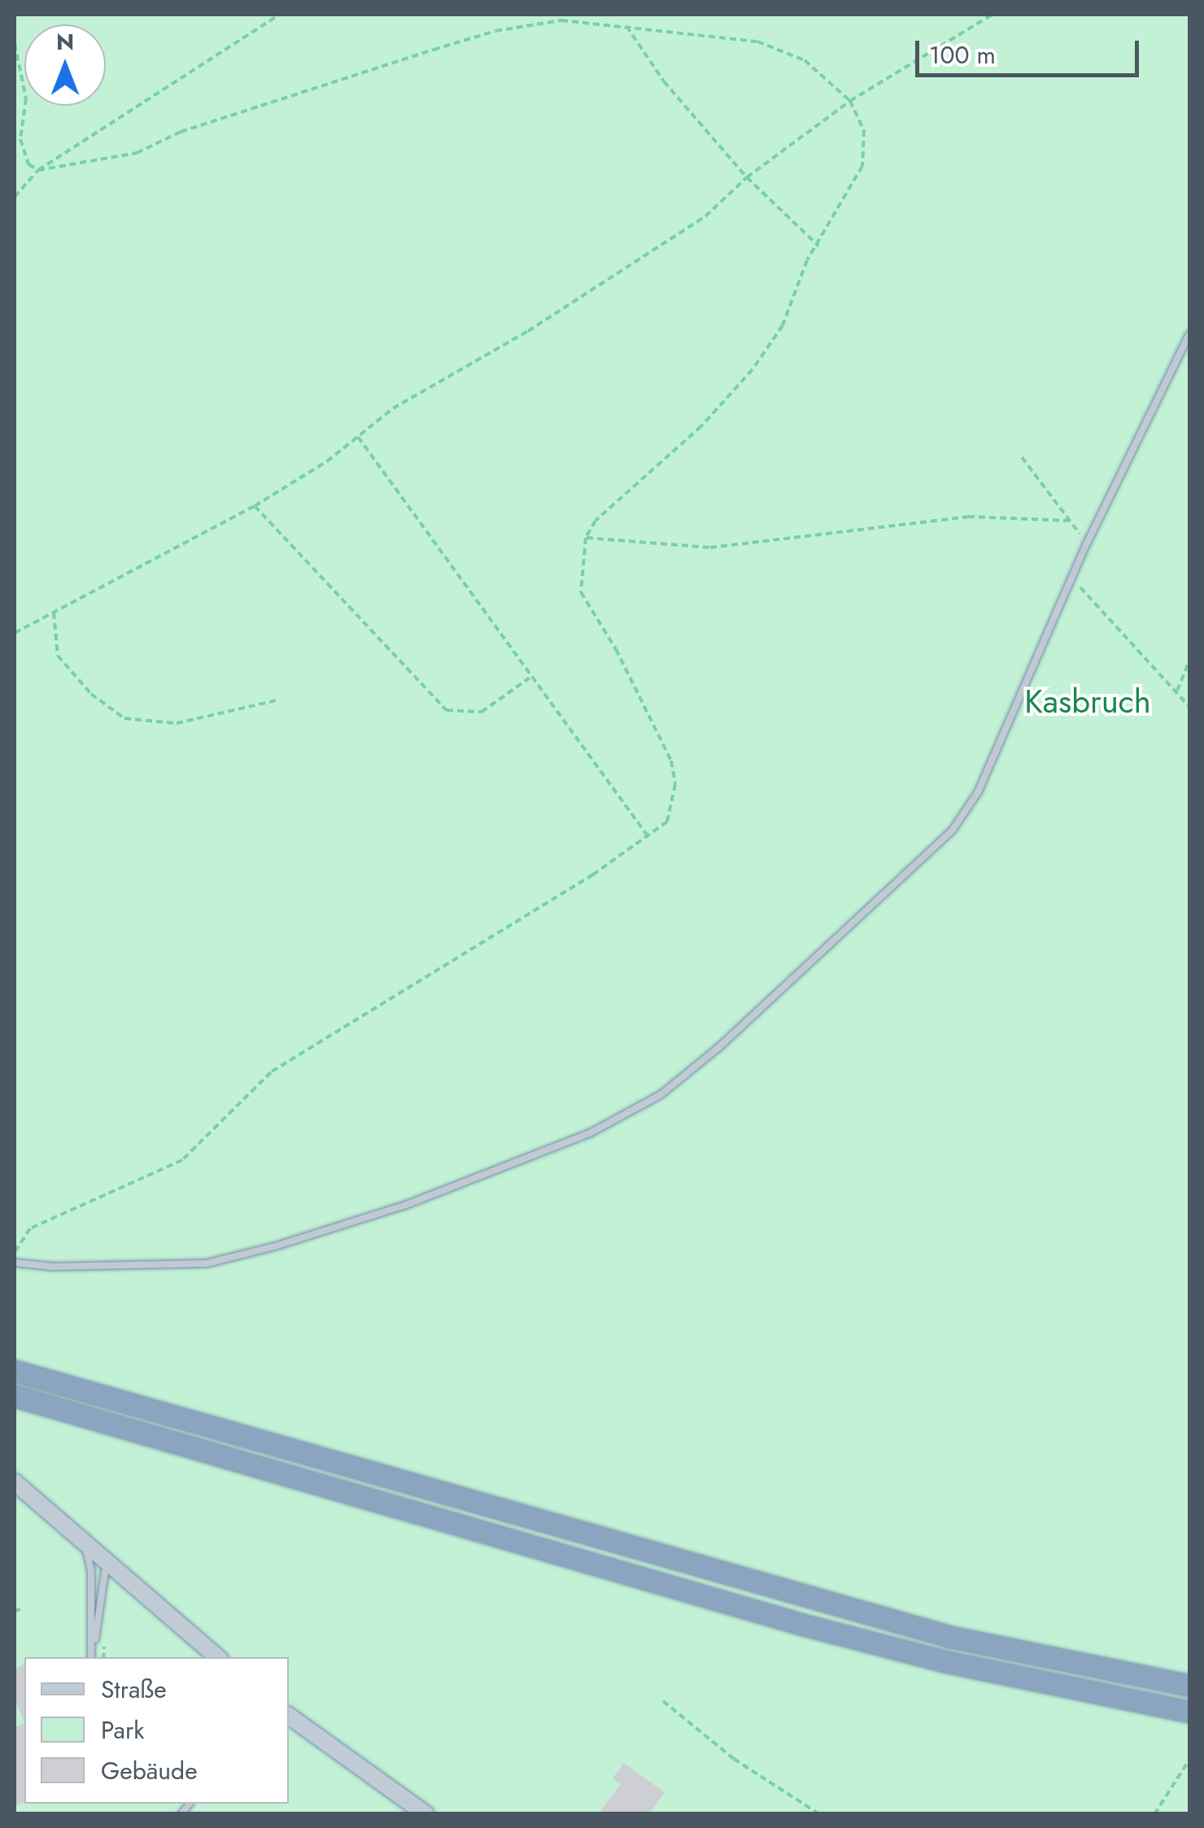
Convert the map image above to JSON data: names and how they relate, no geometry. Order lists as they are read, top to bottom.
{
  "parks": ["Kasbruch"],
  "legend": ["Straße", "Park", "Gebäude"],
  "scale_bar": "100 m",
  "north": "top"
}
